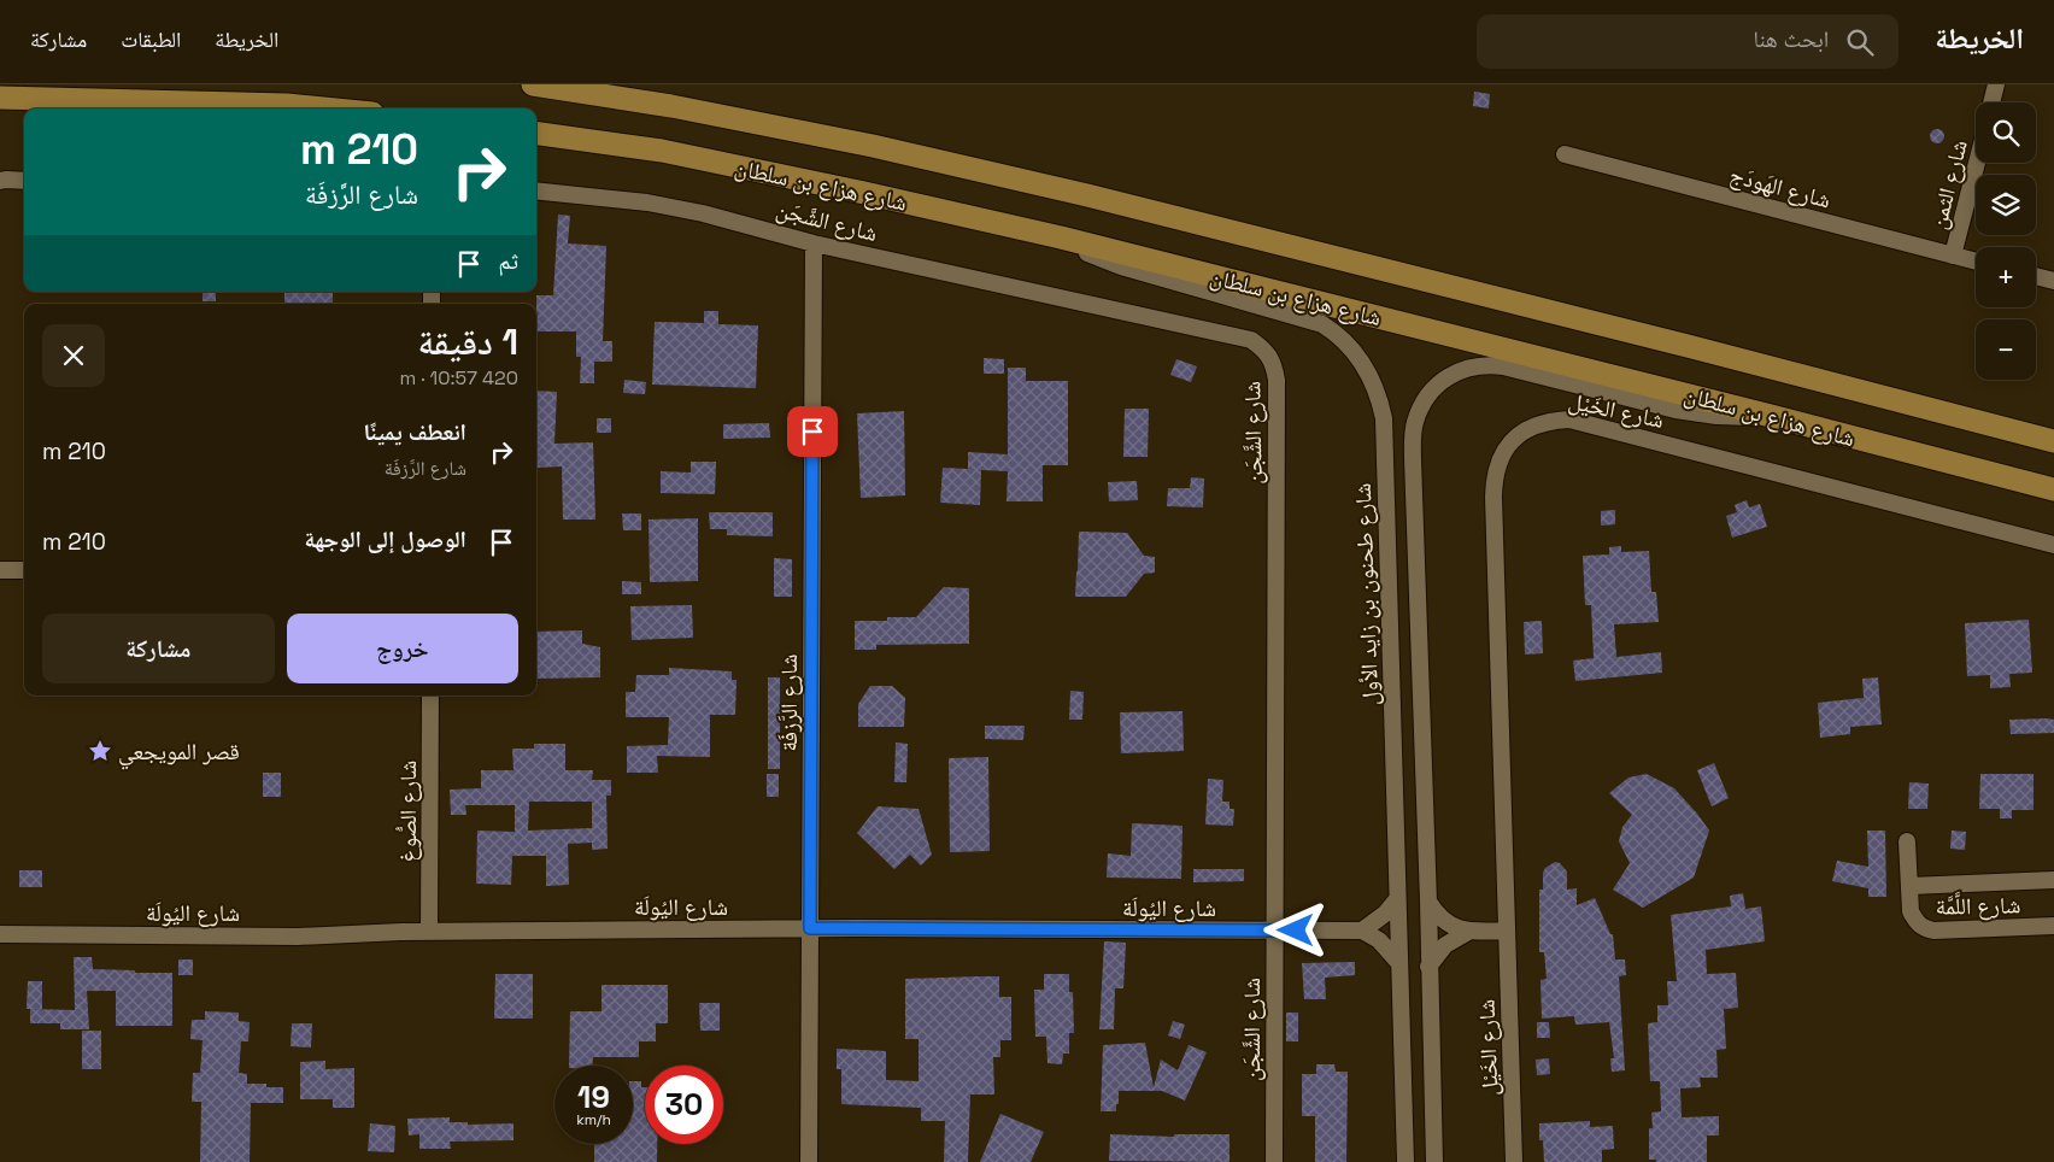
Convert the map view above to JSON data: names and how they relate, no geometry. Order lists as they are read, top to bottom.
{
  "streets": {
    "main road": ["شارع هزاع بن سلطان"],
    "street": [
      "شارع الثمن",
      "شارع الهَودَج",
      "شارع الشَّجَن",
      "شارع الخَيْل",
      "شارع طحنون بن زايد الأول",
      "شارع الرَّزفَة",
      "شارع الصُّوغ",
      "شارع اللَّمَّة",
      "شارع اليُولَة"
    ]
  },
  "crossings": [
    ["شارع هزاع بن سلطان", "شارع طحنون بن زايد الأول"],
    ["شارع الثمن", "شارع الهَودَج"],
    ["شارع الشَّجَن", "شارع الرَّزفَة"],
    ["شارع الشَّجَن", "شارع اليُولَة"],
    ["شارع الرَّزفَة", "شارع اليُولَة"],
    ["شارع الصُّوغ", "شارع اليُولَة"]
  ],
  "places": {
    "place": ["قصر المويجعي"]
  },
  "page": {
    "header": "الخريطة",
    "search": "ابحث هنا",
    "nav": ["الخريطة", "الطبقات", "مشاركة"],
    "map_buttons": ["+", "−"],
    "turn": ["210 m", "شارع الرَّزفَة"],
    "then": "ثم",
    "heading": ["1 دقيقة", "420 m · 10:57"],
    "list": [
      {
        "name": "انعطف يمينًا",
        "note": "شارع الرَّزفَة",
        "value": "210 m"
      },
      {
        "name": "الوصول إلى الوجهة",
        "value": "210 m"
      }
    ],
    "buttons": ["خروج", "مشاركة"],
    "speed": "19 km/h",
    "limit": "30"
  }
}
